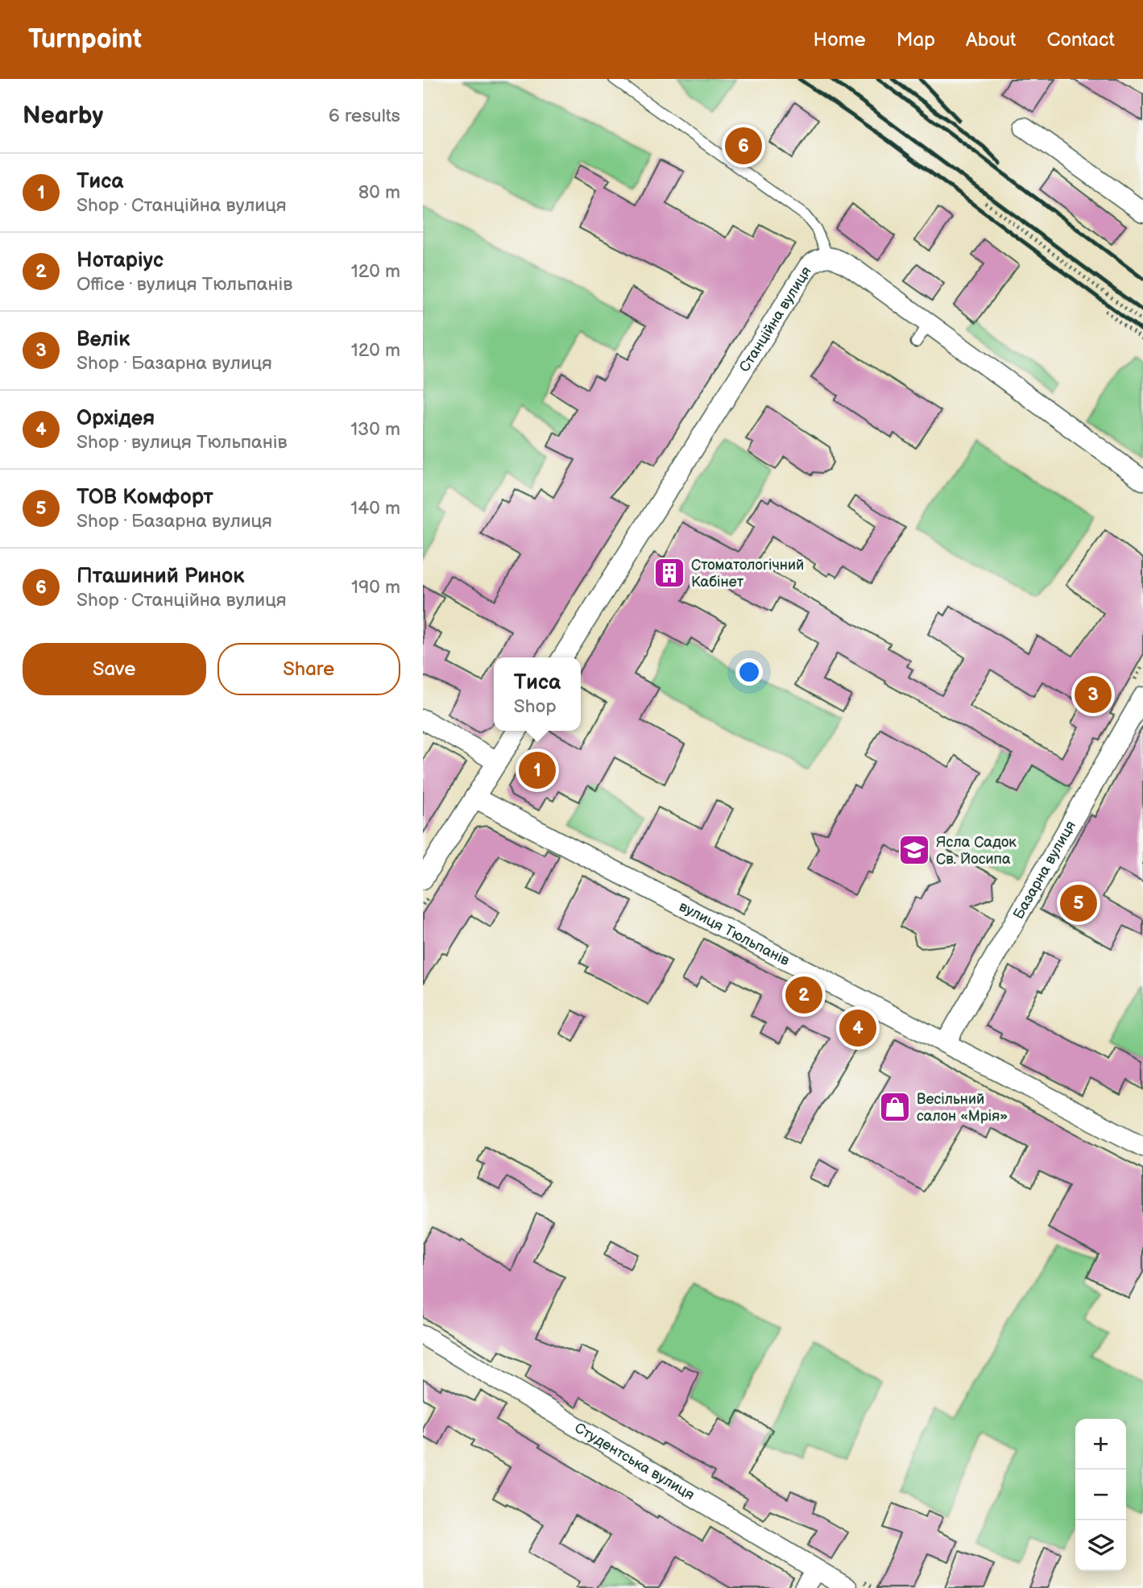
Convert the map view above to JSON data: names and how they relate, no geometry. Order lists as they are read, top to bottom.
{
  "streets": {
    "street": [
      "Станційна вулиця",
      "Базарна вулиця",
      "вулиця Тюльпанів",
      "Студентська вулиця"
    ]
  },
  "crossings": [
    ["Базарна вулиця", "вулиця Тюльпанів"]
  ],
  "places": {
    "building": ["Стоматологічний Кабінет"],
    "school or university": ["Ясла Садок Св. Йосипа"],
    "shop": ["Весільний салон «Мрія»"]
  },
  "page": {
    "header": "Turnpoint",
    "nav": [
      "Home",
      "Map",
      "About",
      "Contact"
    ],
    "heading": ["Nearby", "6 results"],
    "pins": [
      "6",
      "3",
      "1",
      "5",
      "2",
      "4"
    ],
    "list": [
      {
        "mark": "1",
        "name": "Тиса",
        "note": "Shop · Станційна вулиця",
        "value": "80 m"
      },
      {
        "mark": "2",
        "name": "Нотаріус",
        "note": "Office · вулиця Тюльпанів",
        "value": "120 m"
      },
      {
        "mark": "3",
        "name": "Велік",
        "note": "Shop · Базарна вулиця",
        "value": "120 m"
      },
      {
        "mark": "4",
        "name": "Орхідея",
        "note": "Shop · вулиця Тюльпанів",
        "value": "130 m"
      },
      {
        "mark": "5",
        "name": "ТОВ Комфорт",
        "note": "Shop · Базарна вулиця",
        "value": "140 m"
      },
      {
        "mark": "6",
        "name": "Пташиний Ринок",
        "note": "Shop · Станційна вулиця",
        "value": "190 m"
      }
    ],
    "buttons": ["Save", "Share"],
    "popup": ["Тиса", "Shop"],
    "map_buttons": ["+", "−"]
  }
}
